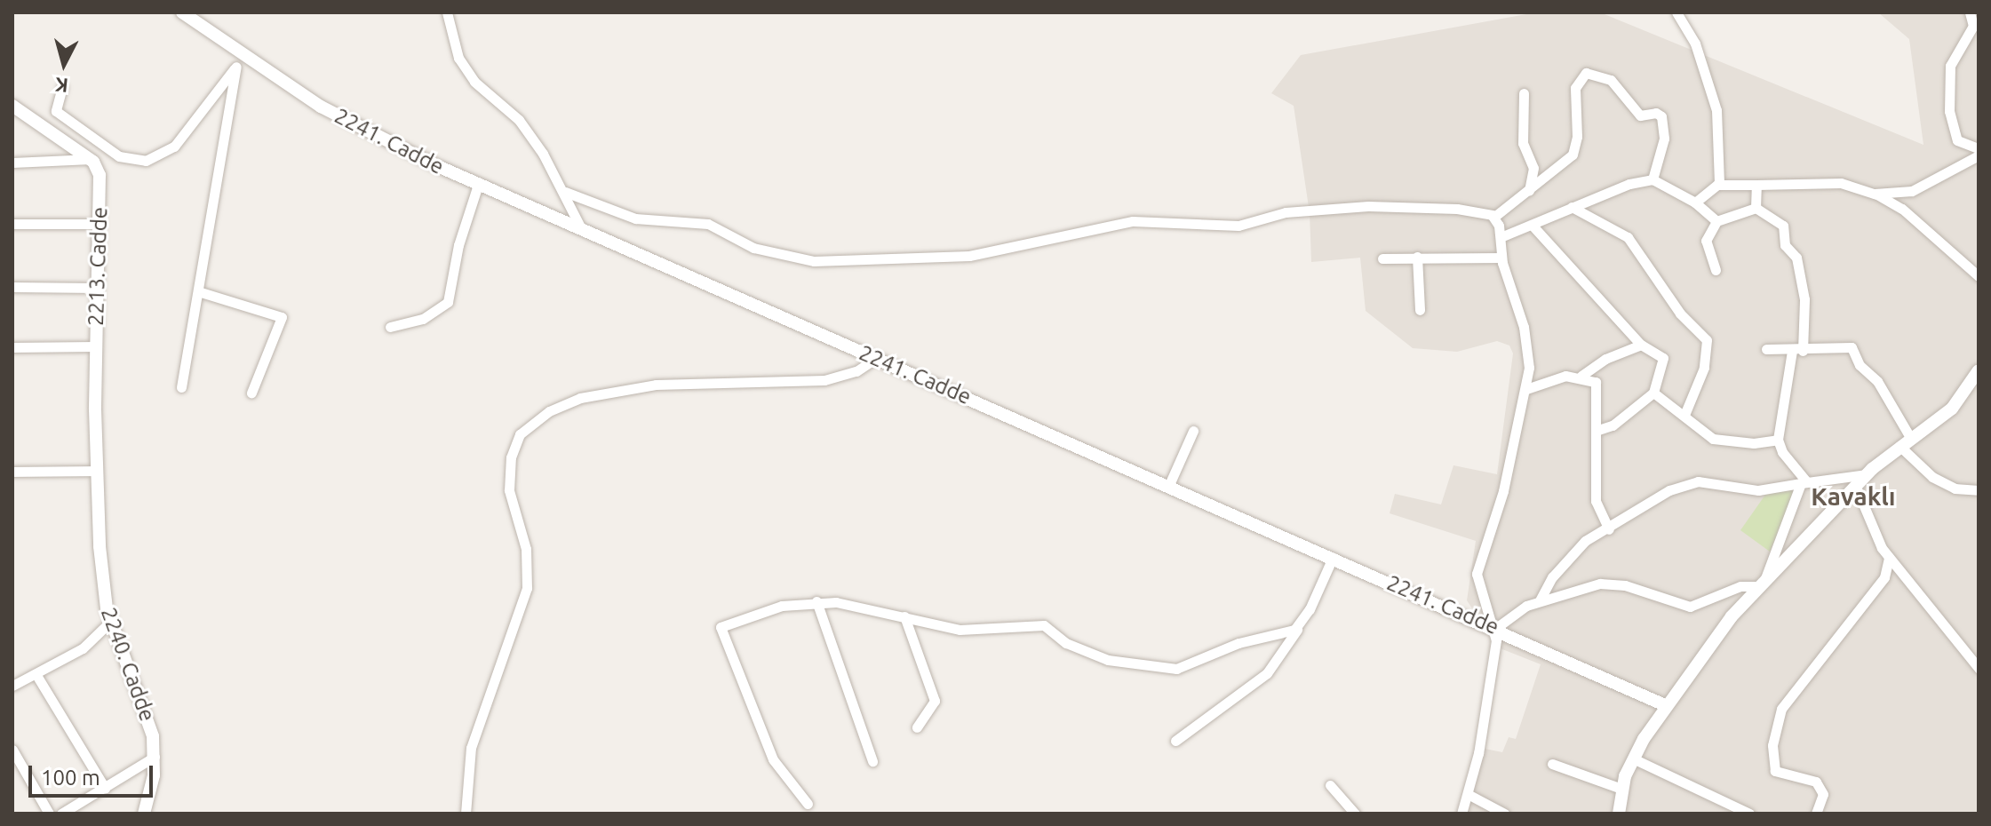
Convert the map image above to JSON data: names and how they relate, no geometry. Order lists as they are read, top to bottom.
{
  "streets": {
    "street": ["2241. Cadde", "2213. Cadde", "2240. Cadde"]
  },
  "crossings": [
    ["2213. Cadde", "2240. Cadde"]
  ],
  "districts": ["Kavaklı"],
  "scale_bar": "100 m",
  "north": "bottom"
}
